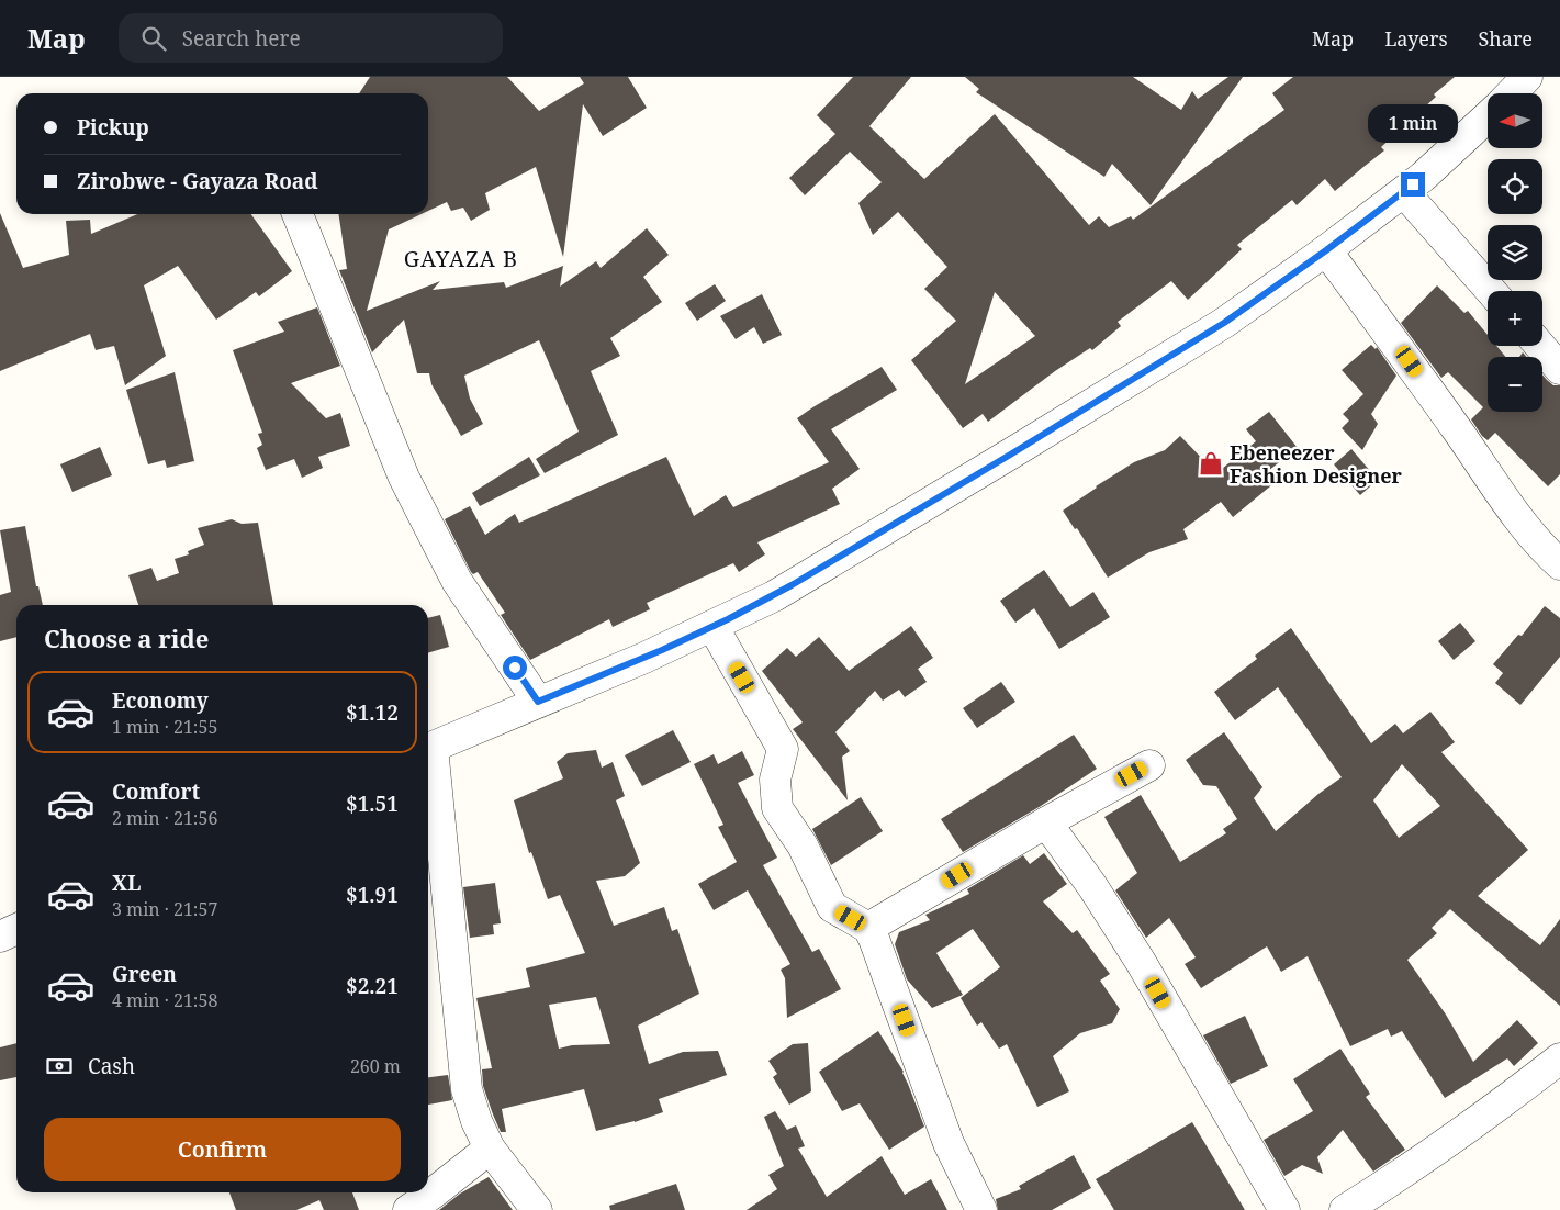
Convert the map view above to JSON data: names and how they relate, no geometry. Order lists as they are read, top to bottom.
{
  "districts": ["GAYAZA B"],
  "places": {
    "shop": ["Ebeneezer Fashion Designer"]
  },
  "north": "left",
  "page": {
    "header": "Map",
    "search": "Search here",
    "nav": ["Map", "Layers", "Share"],
    "map_buttons": ["+", "−"],
    "banner": ["Pickup", "Zirobwe - Gayaza Road"],
    "bubble": "1 min",
    "heading": "Choose a ride",
    "list": [
      {
        "name": "Economy",
        "note": "1 min · 21:55",
        "value": "$1.12"
      },
      {
        "name": "Comfort",
        "note": "2 min · 21:56",
        "value": "$1.51"
      },
      {
        "name": "XL",
        "note": "3 min · 21:57",
        "value": "$1.91"
      },
      {
        "name": "Green",
        "note": "4 min · 21:58",
        "value": "$2.21"
      }
    ],
    "pay": ["Cash", "260 m"],
    "buttons": "Confirm"
  }
}
